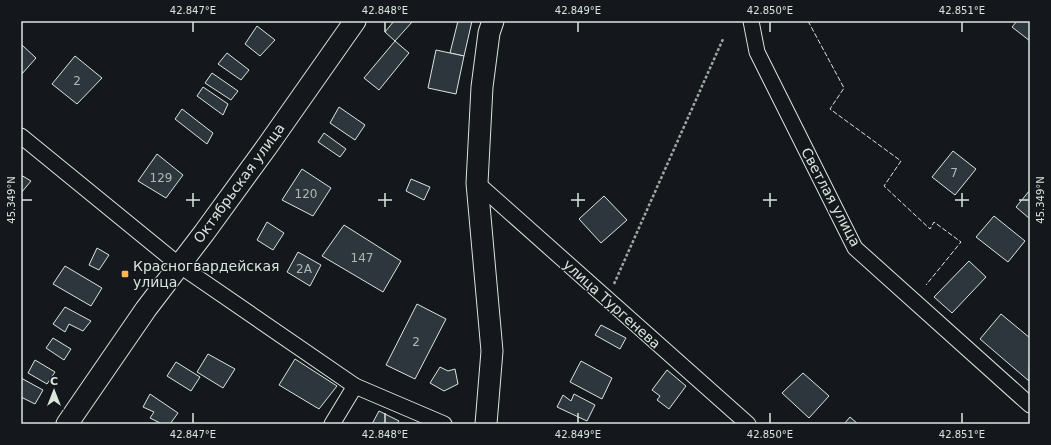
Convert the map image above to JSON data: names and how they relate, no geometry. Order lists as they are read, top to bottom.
{
  "streets": {
    "main road": ["Октябрьская улица"],
    "street": ["Светлая улица", "улица Тургенева"]
  },
  "places": {
    "transit": ["Красногвардейская улица"]
  },
  "house_numbers": [
    "2",
    "7",
    "129",
    "120",
    "147",
    "2А",
    "2"
  ],
  "north": "top",
  "coordinates": [
    "42.847°E",
    "42.848°E",
    "42.849°E",
    "42.850°E",
    "42.851°E",
    "45.349°N"
  ]
}
